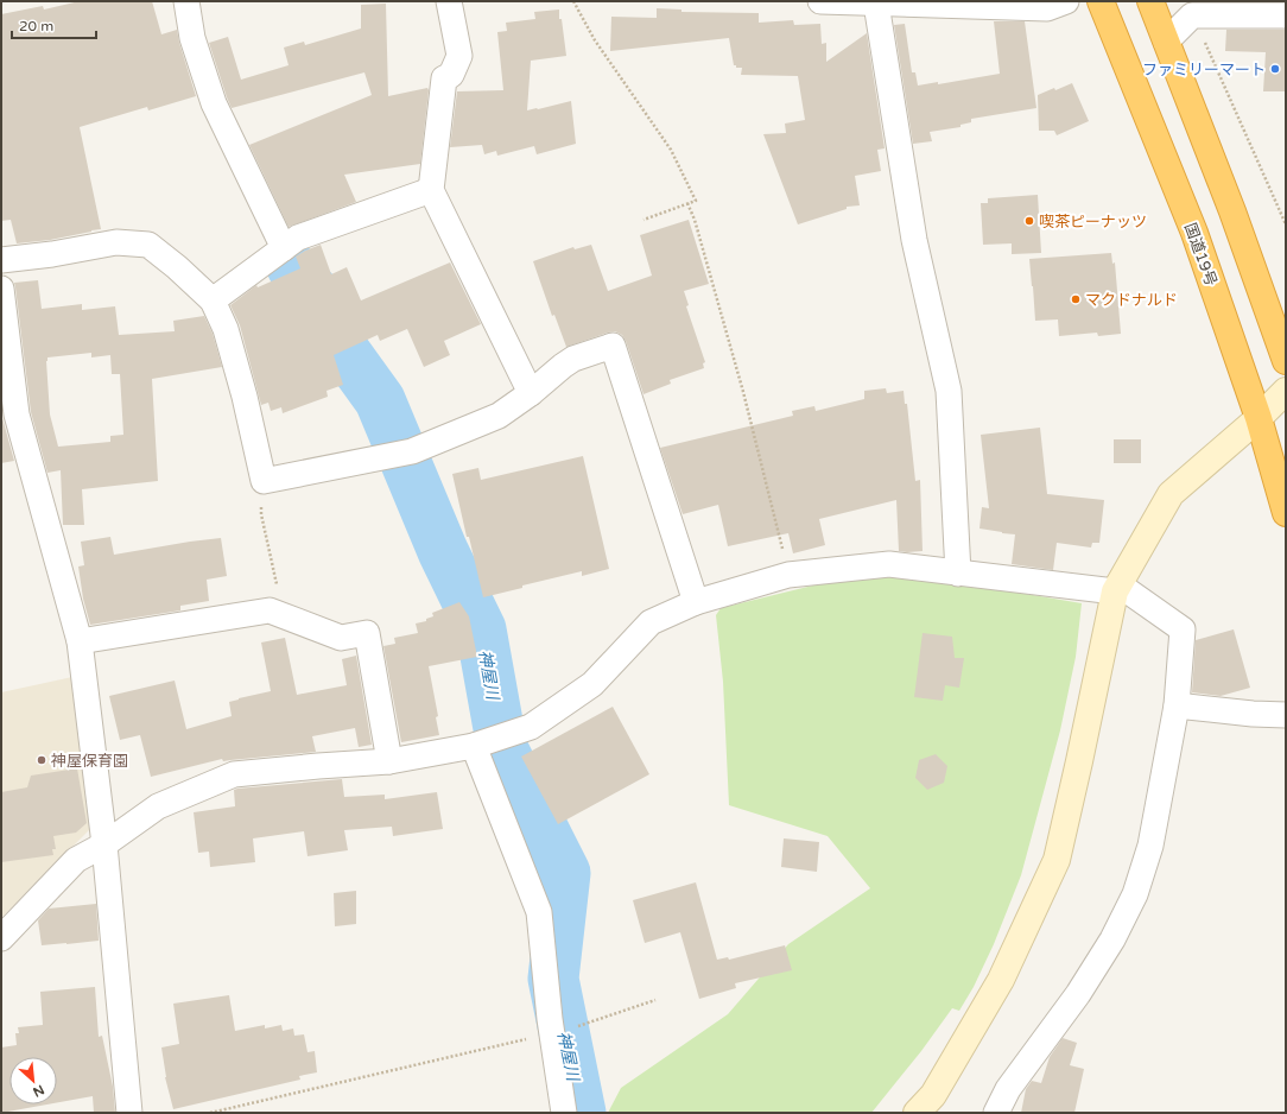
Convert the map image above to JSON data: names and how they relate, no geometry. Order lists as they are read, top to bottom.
{
  "streets": {
    "highway": ["国道19号"]
  },
  "water": ["神屋川"],
  "places": [
    "ファミリーマート",
    "喫茶ピーナッツ",
    "マクドナルド",
    "神屋保育園"
  ],
  "scale_bar": "20 m",
  "north": "bottom right"
}
